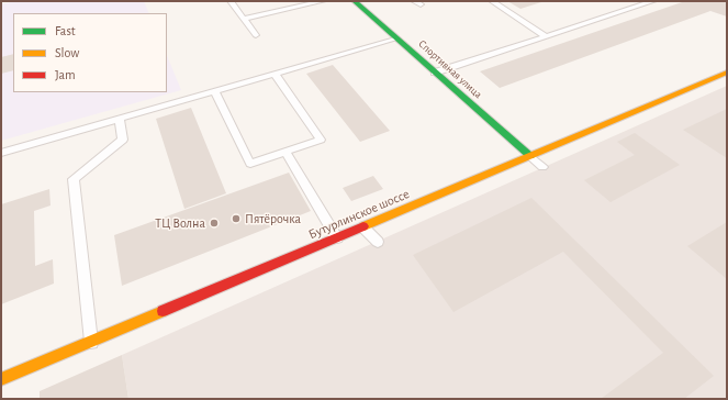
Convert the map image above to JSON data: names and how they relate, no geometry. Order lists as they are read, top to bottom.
{
  "streets": {
    "main road": ["Спортивная улица", "Бутурлинское шоссе"]
  },
  "crossings": [
    ["Спортивная улица", "Бутурлинское шоссе"]
  ],
  "places": ["Пятёрочка", "ТЦ Волна"],
  "legend": ["Fast", "Slow", "Jam"]
}
